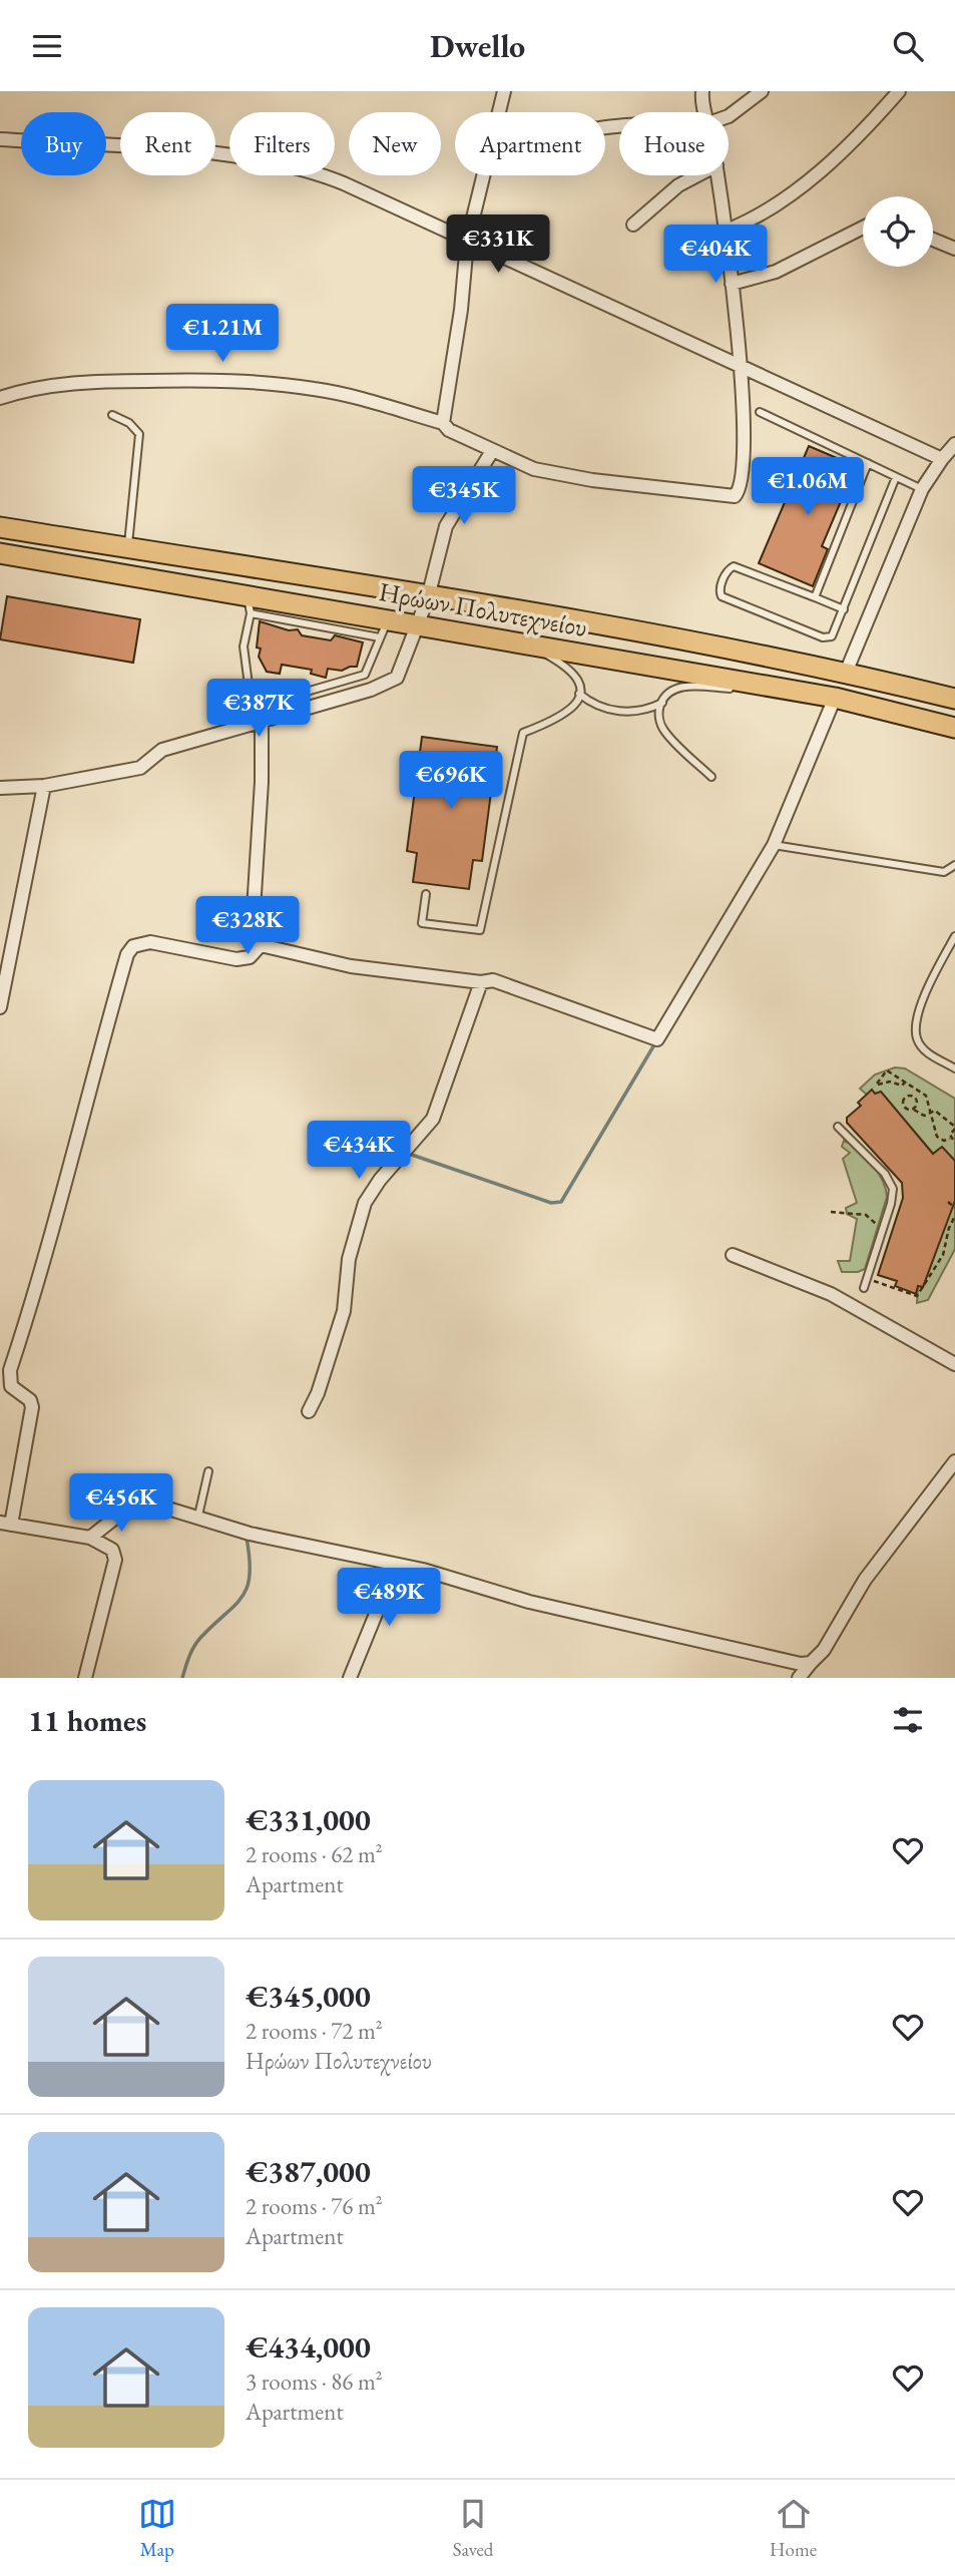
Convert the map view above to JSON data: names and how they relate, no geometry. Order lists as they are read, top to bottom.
{
  "streets": {
    "main road": ["Ηρώων Πολυτεχνείου"]
  },
  "page": {
    "header": "Dwello",
    "chip": [
      "Buy",
      "Rent",
      "Filters",
      "New",
      "Apartment",
      "House"
    ],
    "price": [
      "€331K",
      "€404K",
      "€1.21M",
      "€1.06M",
      "€345K",
      "€387K",
      "€696K",
      "€328K",
      "€434K",
      "€456K",
      "€489K"
    ],
    "heading": "11 homes",
    "list": [
      {
        "name": "€331,000",
        "note": "2 rooms · 62 m² · Apartment"
      },
      {
        "name": "€345,000",
        "note": "2 rooms · 72 m² · Ηρώων Πολυτεχνείου"
      },
      {
        "name": "€387,000",
        "note": "2 rooms · 76 m² · Apartment"
      },
      {
        "name": "€434,000",
        "note": "3 rooms · 86 m² · Apartment"
      }
    ],
    "tabs": ["Map", "Saved", "Home"]
  }
}
